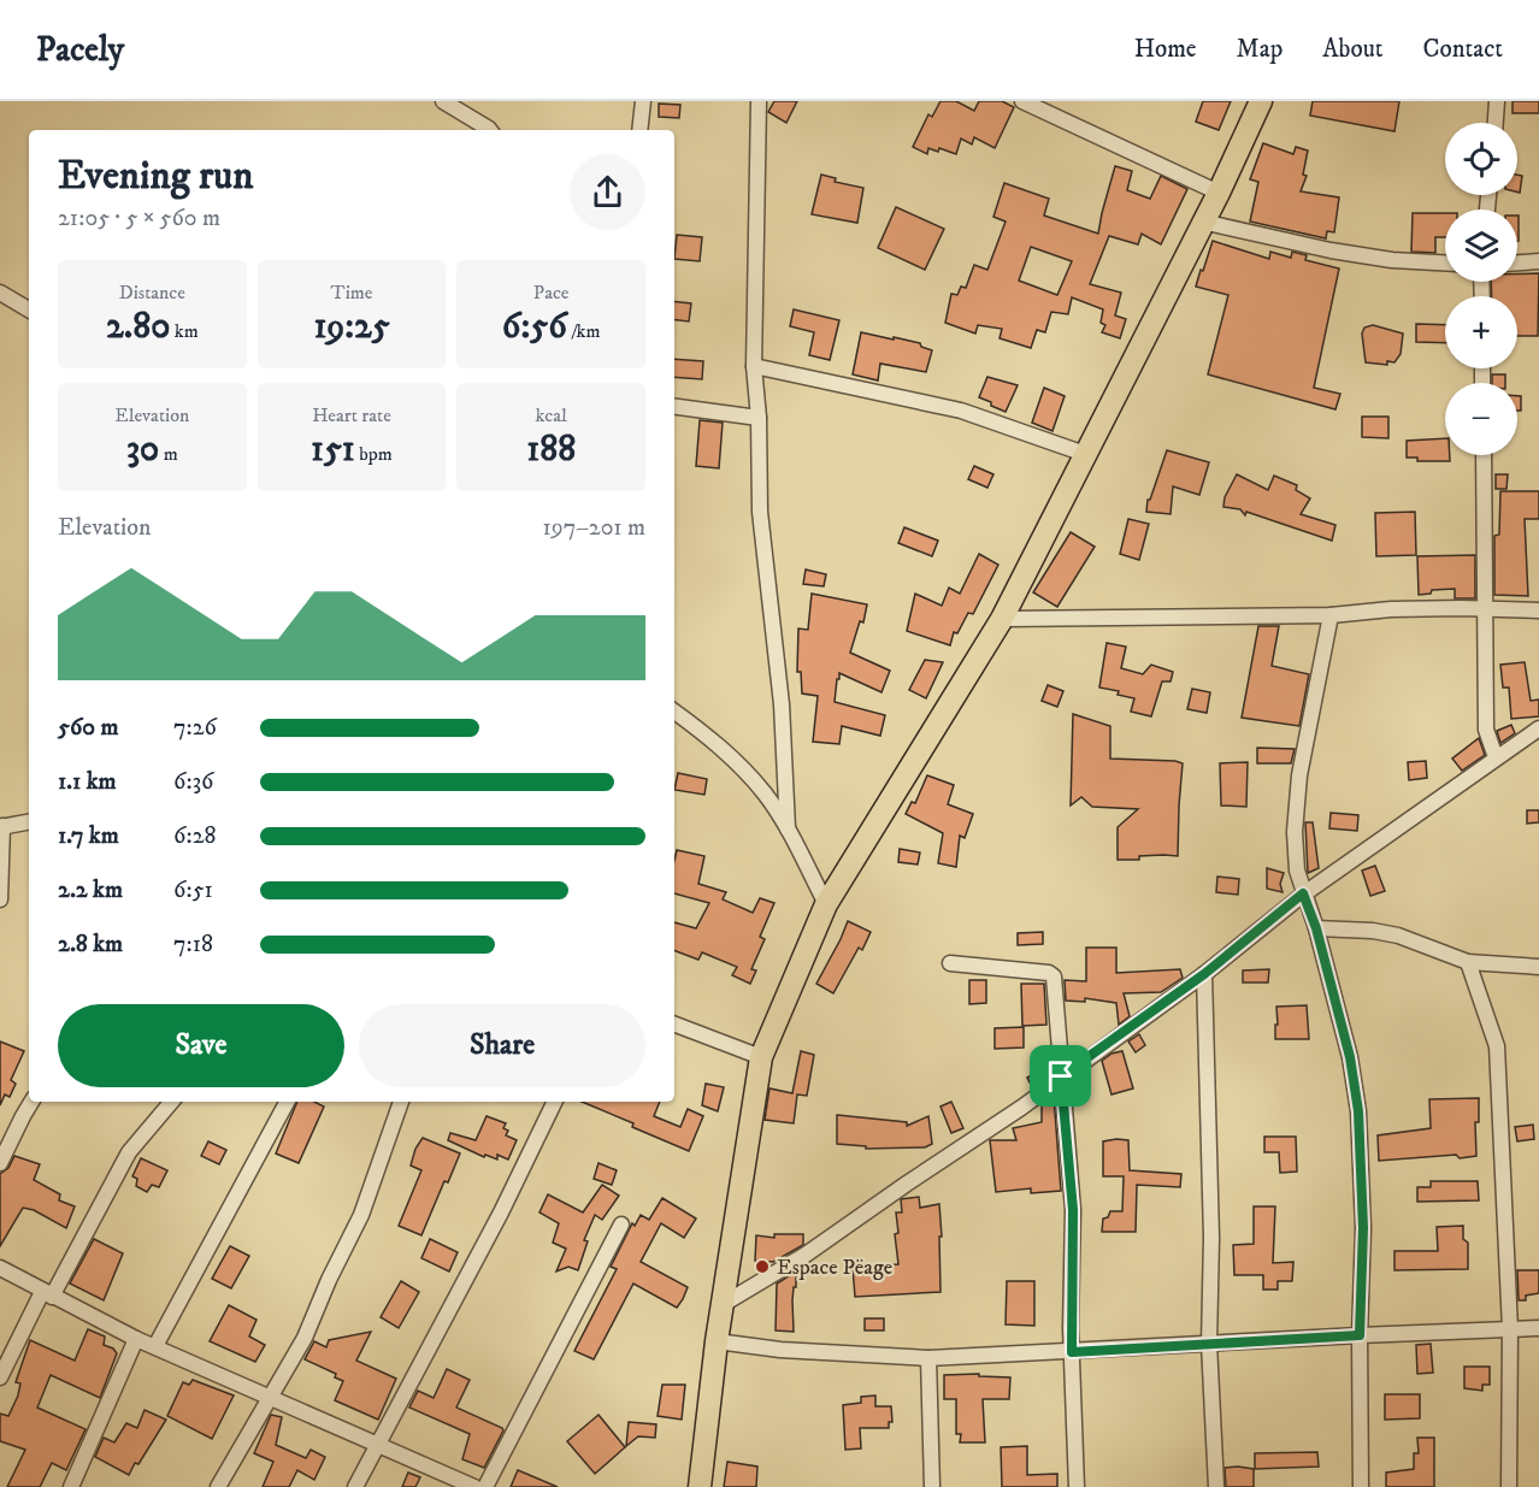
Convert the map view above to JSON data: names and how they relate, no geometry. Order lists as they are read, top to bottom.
{
  "places": ["Espace Pëage"],
  "page": {
    "header": "Pacely",
    "nav": [
      "Home",
      "Map",
      "About",
      "Contact"
    ],
    "map_buttons": ["+", "−"],
    "heading": ["Evening run", "21:05 · 5 × 560 m"],
    "stats": [
      ["Distance", "2.80 km"],
      ["Time", "19:25"],
      ["Pace", "6:56 /km"],
      ["Elevation", "30 m"],
      ["Heart rate", "151 bpm"],
      ["kcal", "188"]
    ],
    "chart": ["Elevation", "197–201 m"],
    "list": [
      {
        "name": "560 m",
        "note": "7:26"
      },
      {
        "name": "1.1 km",
        "note": "6:36"
      },
      {
        "name": "1.7 km",
        "note": "6:28"
      },
      {
        "name": "2.2 km",
        "note": "6:51"
      },
      {
        "name": "2.8 km",
        "note": "7:18"
      }
    ],
    "buttons": ["Save", "Share"]
  }
}
